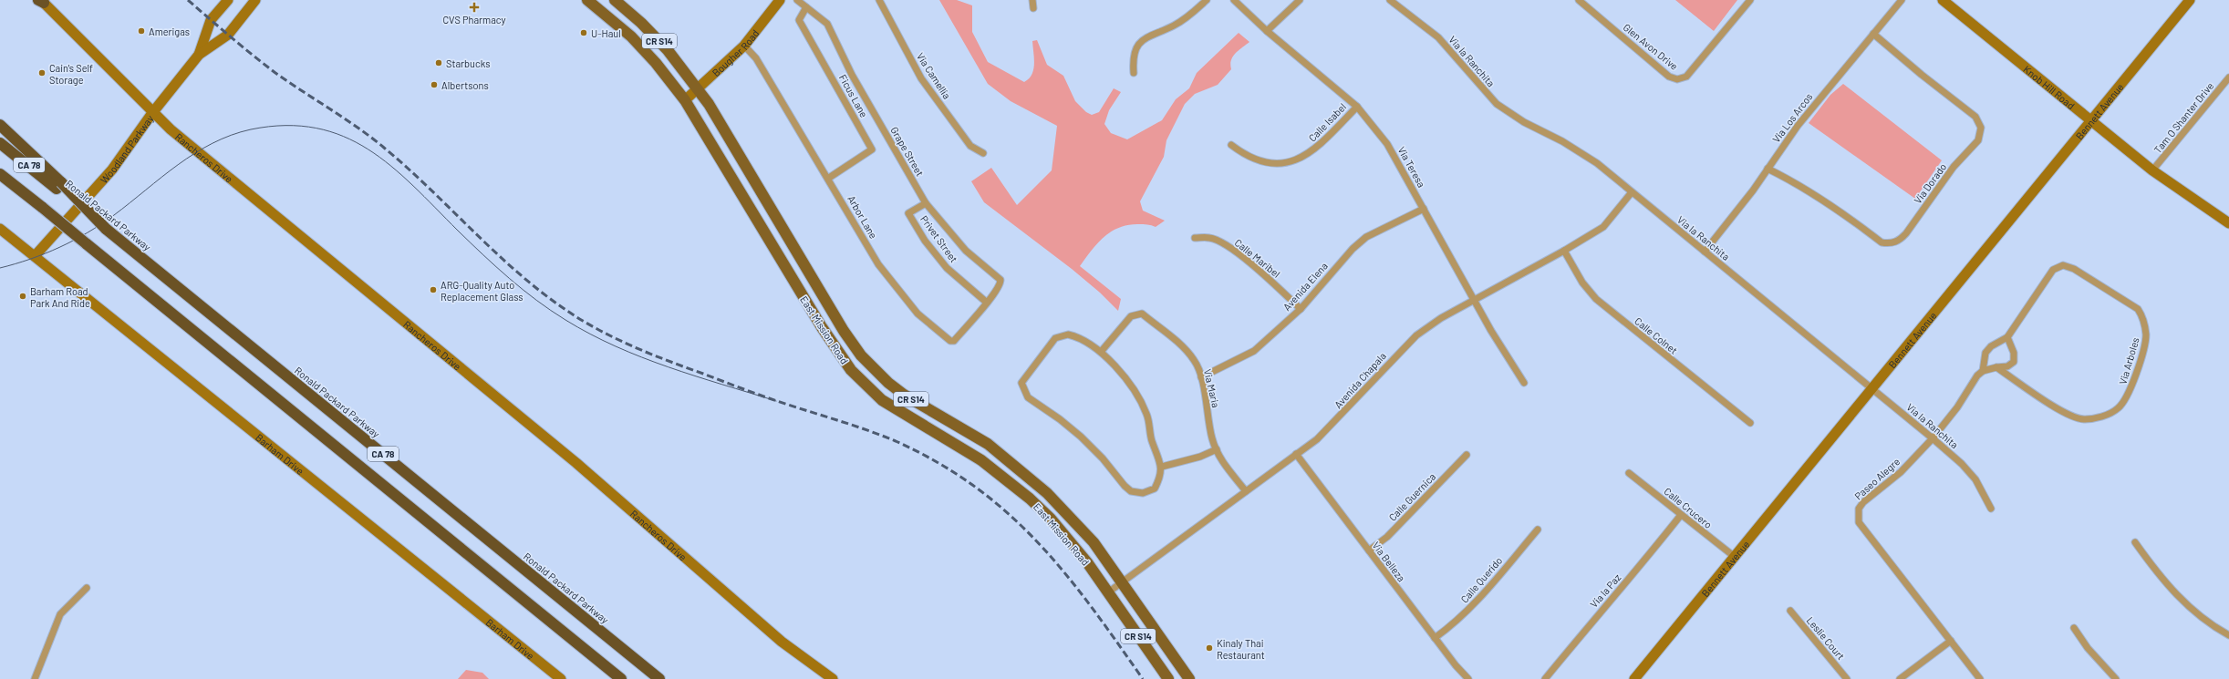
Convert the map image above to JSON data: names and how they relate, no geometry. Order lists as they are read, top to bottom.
{
  "streets": {
    "highway": ["CA 78", "Ronald Packard Parkway"],
    "main road": ["CR S14", "East Mission Road"],
    "street": [
      "Glen Avon Drive",
      "Bougher Road",
      "Via la Ranchita",
      "Via Camellia",
      "Knob Hill Road",
      "Ficus Lane",
      "Bennett Avenue",
      "Via Los Arcos",
      "Tam O Shanter Drive",
      "Calle Isabel",
      "Woodland Parkway",
      "Grape Street",
      "Rancheros Drive",
      "Via Teresa",
      "Via Dorado",
      "Arbor Lane",
      "Privet Street",
      "Calle Maribel",
      "Avenida Elena",
      "Calle Colnet",
      "Via Arboles",
      "Avenida Chapala",
      "Via Maria",
      "Barham Drive",
      "Paseo Alegre",
      "Calle Guernica",
      "Calle Crucero",
      "Via Belleza",
      "Calle Querido",
      "Via la Paz",
      "Leslie Court"
    ]
  },
  "crossings": [
    ["Bougher Road", "Arbor Lane"],
    ["Bougher Road", "East Mission Road"],
    ["Via la Ranchita", "Bennett Avenue"],
    ["Via la Ranchita", "Via Los Arcos"],
    ["Via la Ranchita", "Avenida Chapala"],
    ["Via la Ranchita", "Paseo Alegre"],
    ["Knob Hill Road", "Bennett Avenue"],
    ["Knob Hill Road", "Tam O Shanter Drive"],
    ["Ficus Lane", "Grape Street"],
    ["Ficus Lane", "Arbor Lane"],
    ["Bennett Avenue", "Calle Crucero"],
    ["Via Los Arcos", "Via Dorado"],
    ["Calle Isabel", "Via Teresa"],
    ["Woodland Parkway", "Rancheros Drive"],
    ["Woodland Parkway", "Barham Drive"],
    ["Grape Street", "Arbor Lane"],
    ["Grape Street", "Privet Street"],
    ["Via Teresa", "Avenida Elena"],
    ["Via Teresa", "Avenida Chapala"],
    ["Arbor Lane", "Privet Street"],
    ["Calle Maribel", "Avenida Elena"],
    ["Avenida Elena", "Via Maria"],
    ["East Mission Road", "Avenida Chapala"],
    ["Calle Colnet", "Avenida Chapala"],
    ["Via Arboles", "Paseo Alegre"],
    ["Avenida Chapala", "Via Maria"],
    ["Avenida Chapala", "Via Belleza"],
    ["Calle Guernica", "Via Belleza"],
    ["Calle Crucero", "Via la Paz"],
    ["Via Belleza", "Calle Querido"]
  ],
  "places": {
    "health": ["CVS Pharmacy"],
    "other": [
      "Amerigas",
      "U-Haul",
      "Starbucks",
      "Cain's Self Storage",
      "Albertsons",
      "ARG-Quality Auto Replacement Glass",
      "Barham Road Park And Ride",
      "Kinaly Thai Restaurant"
    ]
  }
}
